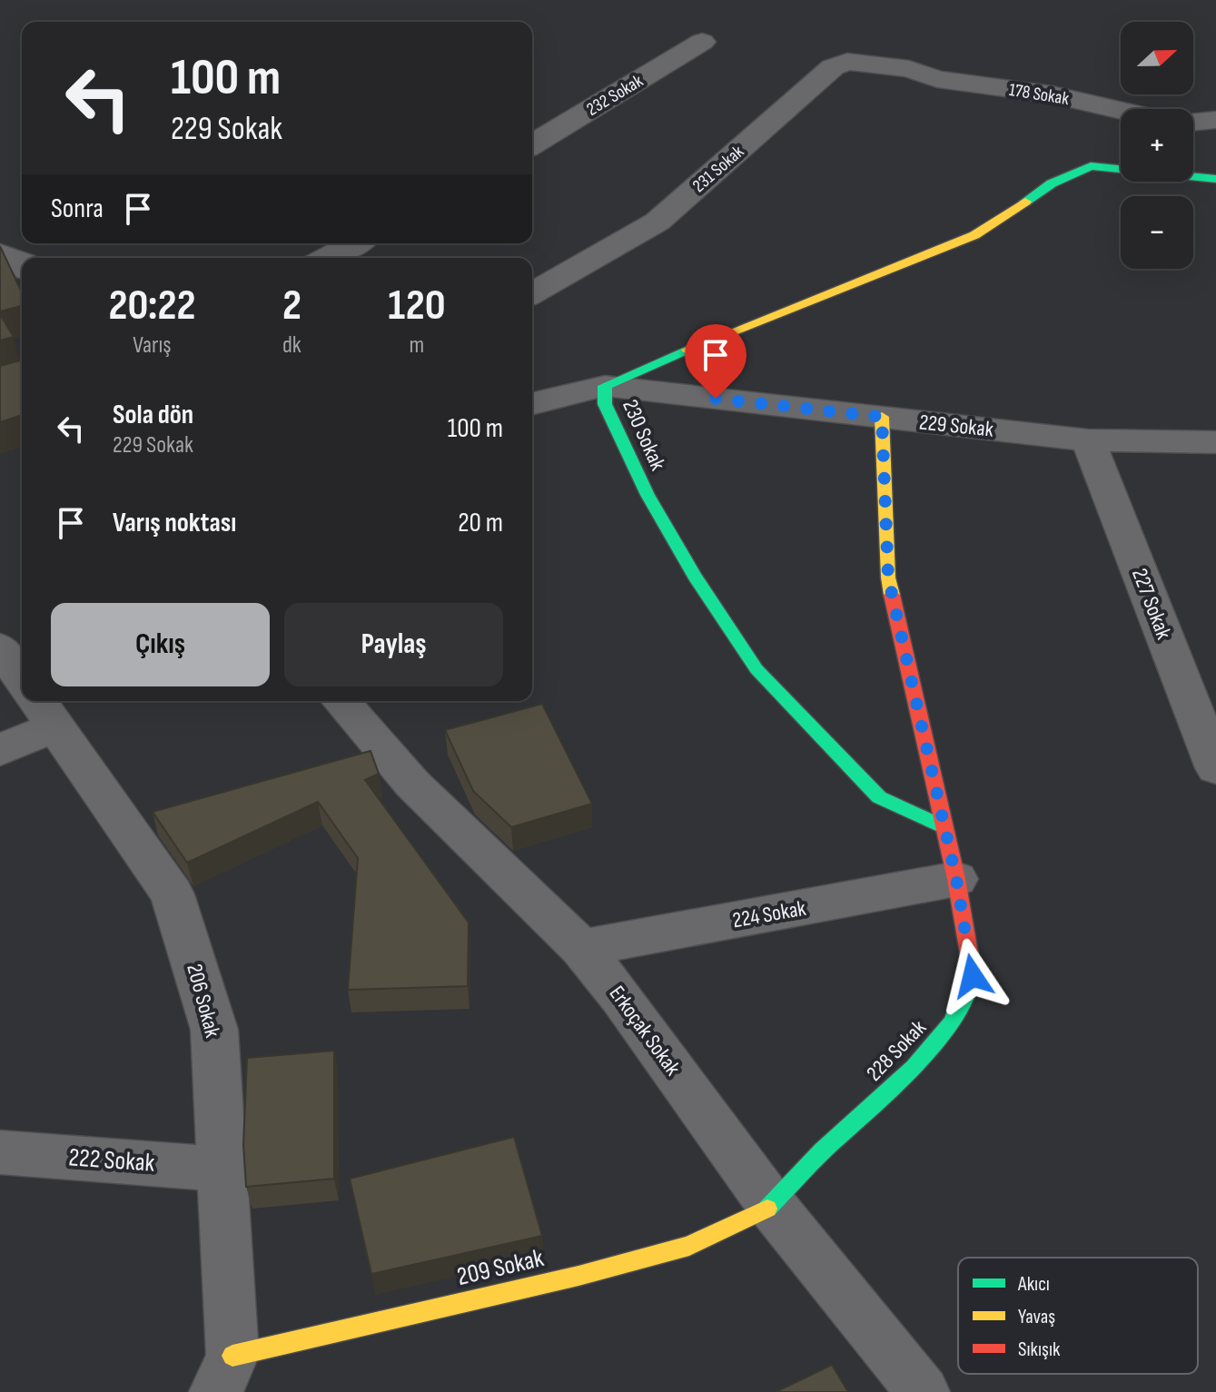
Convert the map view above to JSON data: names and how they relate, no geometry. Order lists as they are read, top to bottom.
{
  "streets": {
    "street": [
      "178 Sokak",
      "232 Sokak",
      "231 Sokak",
      "229 Sokak",
      "230 Sokak",
      "227 Sokak",
      "224 Sokak",
      "206 Sokak",
      "Erkoçak Sokak",
      "228 Sokak",
      "222 Sokak",
      "209 Sokak"
    ]
  },
  "crossings": [
    ["178 Sokak", "231 Sokak"],
    ["229 Sokak", "230 Sokak"],
    ["229 Sokak", "227 Sokak"],
    ["229 Sokak", "228 Sokak"],
    ["230 Sokak", "228 Sokak"],
    ["224 Sokak", "Erkoçak Sokak"],
    ["224 Sokak", "228 Sokak"],
    ["206 Sokak", "222 Sokak"],
    ["206 Sokak", "209 Sokak"],
    ["Erkoçak Sokak", "228 Sokak"],
    ["Erkoçak Sokak", "209 Sokak"],
    ["228 Sokak", "209 Sokak"]
  ],
  "legend": ["Akıcı", "Yavaş", "Sıkışık"],
  "north": "right",
  "page": {
    "map_buttons": ["+", "−"],
    "turn": ["100 m", "229 Sokak"],
    "then": "Sonra",
    "eta": [
      "20:22",
      "Varış",
      "2",
      "dk",
      "120",
      "m"
    ],
    "list": [
      {
        "name": "Sola dön",
        "note": "229 Sokak",
        "value": "100 m"
      },
      {
        "name": "Varış noktası",
        "value": "20 m"
      }
    ],
    "buttons": ["Çıkış", "Paylaş"]
  }
}
